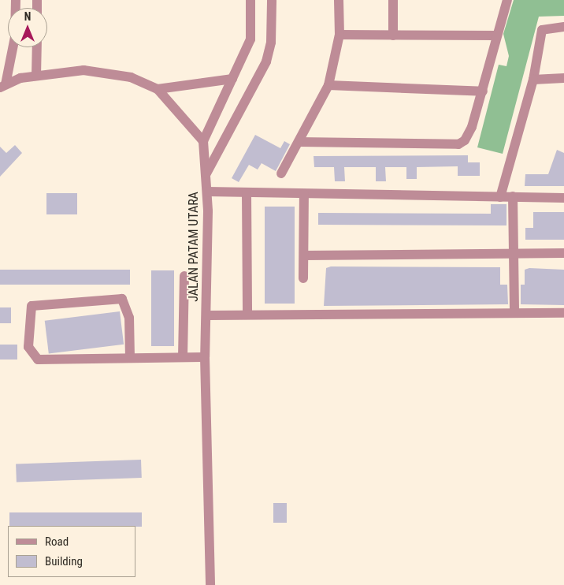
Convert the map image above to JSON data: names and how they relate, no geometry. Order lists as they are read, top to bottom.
{
  "streets": {
    "street": ["JALAN PATAM UTARA"]
  },
  "legend": ["Road", "Building"],
  "north": "top"
}
